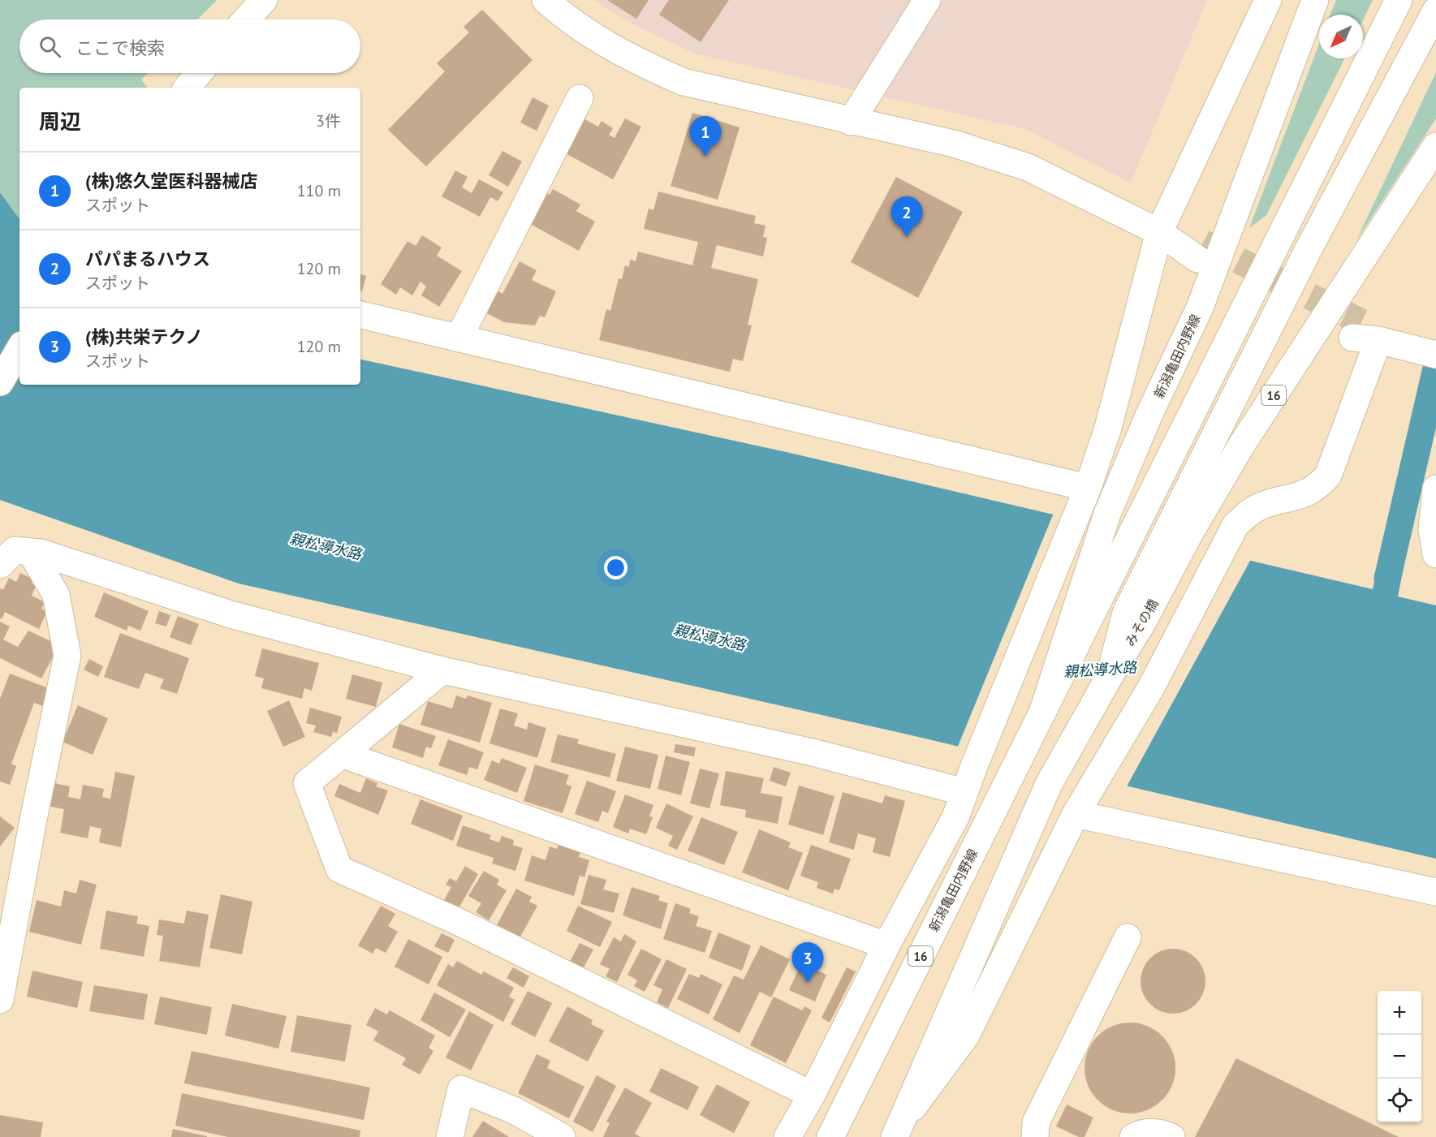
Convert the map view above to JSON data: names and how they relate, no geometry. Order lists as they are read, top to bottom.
{
  "streets": {
    "main road": ["新潟亀田内野線", "16"]
  },
  "water": ["親松導水路"],
  "north": "bottom left",
  "page": {
    "search": "ここで検索",
    "heading": ["周辺", "3件"],
    "pins": ["1", "2", "3"],
    "list": [
      {
        "mark": "1",
        "name": "(株)悠久堂医科器械店",
        "note": "スポット",
        "value": "110 m"
      },
      {
        "mark": "2",
        "name": "パパまるハウス",
        "note": "スポット",
        "value": "120 m"
      },
      {
        "mark": "3",
        "name": "(株)共栄テクノ",
        "note": "スポット",
        "value": "120 m"
      }
    ],
    "map_buttons": ["+", "−"]
  }
}
